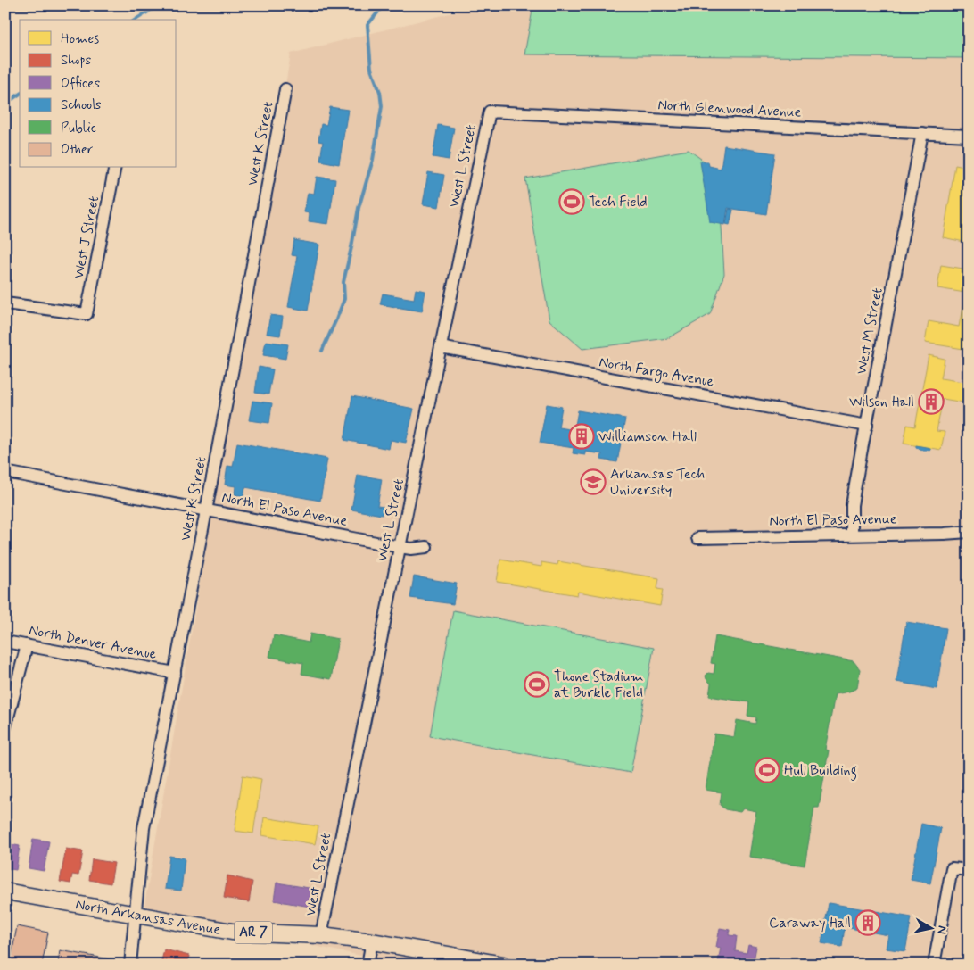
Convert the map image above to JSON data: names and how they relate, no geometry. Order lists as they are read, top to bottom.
{
  "streets": {
    "highway": ["North Arkansas Avenue", "AR 7"],
    "street": [
      "North Glenwood Avenue",
      "West K Street",
      "West L Street",
      "West J Street",
      "West M Street",
      "North Fargo Avenue",
      "North El Paso Avenue",
      "North Denver Avenue"
    ]
  },
  "crossings": [
    ["North Glenwood Avenue", "West L Street"],
    ["North Glenwood Avenue", "West M Street"],
    ["West K Street", "North El Paso Avenue"],
    ["West K Street", "North Denver Avenue"],
    ["West K Street", "North Arkansas Avenue"],
    ["West L Street", "North Fargo Avenue"],
    ["West L Street", "North El Paso Avenue"],
    ["West L Street", "North Arkansas Avenue"],
    ["West M Street", "North Fargo Avenue"],
    ["West M Street", "North El Paso Avenue"]
  ],
  "places": {
    "sports": ["Tech Field", "Thone Stadium at Burkle Field", "Hull Building"],
    "building": ["Wilson Hall", "Williamson Hall", "Caraway Hall"],
    "school or university": ["Arkansas Tech University"]
  },
  "legend": [
    "Homes",
    "Shops",
    "Offices",
    "Schools",
    "Public",
    "Other"
  ],
  "north": "right"
}
